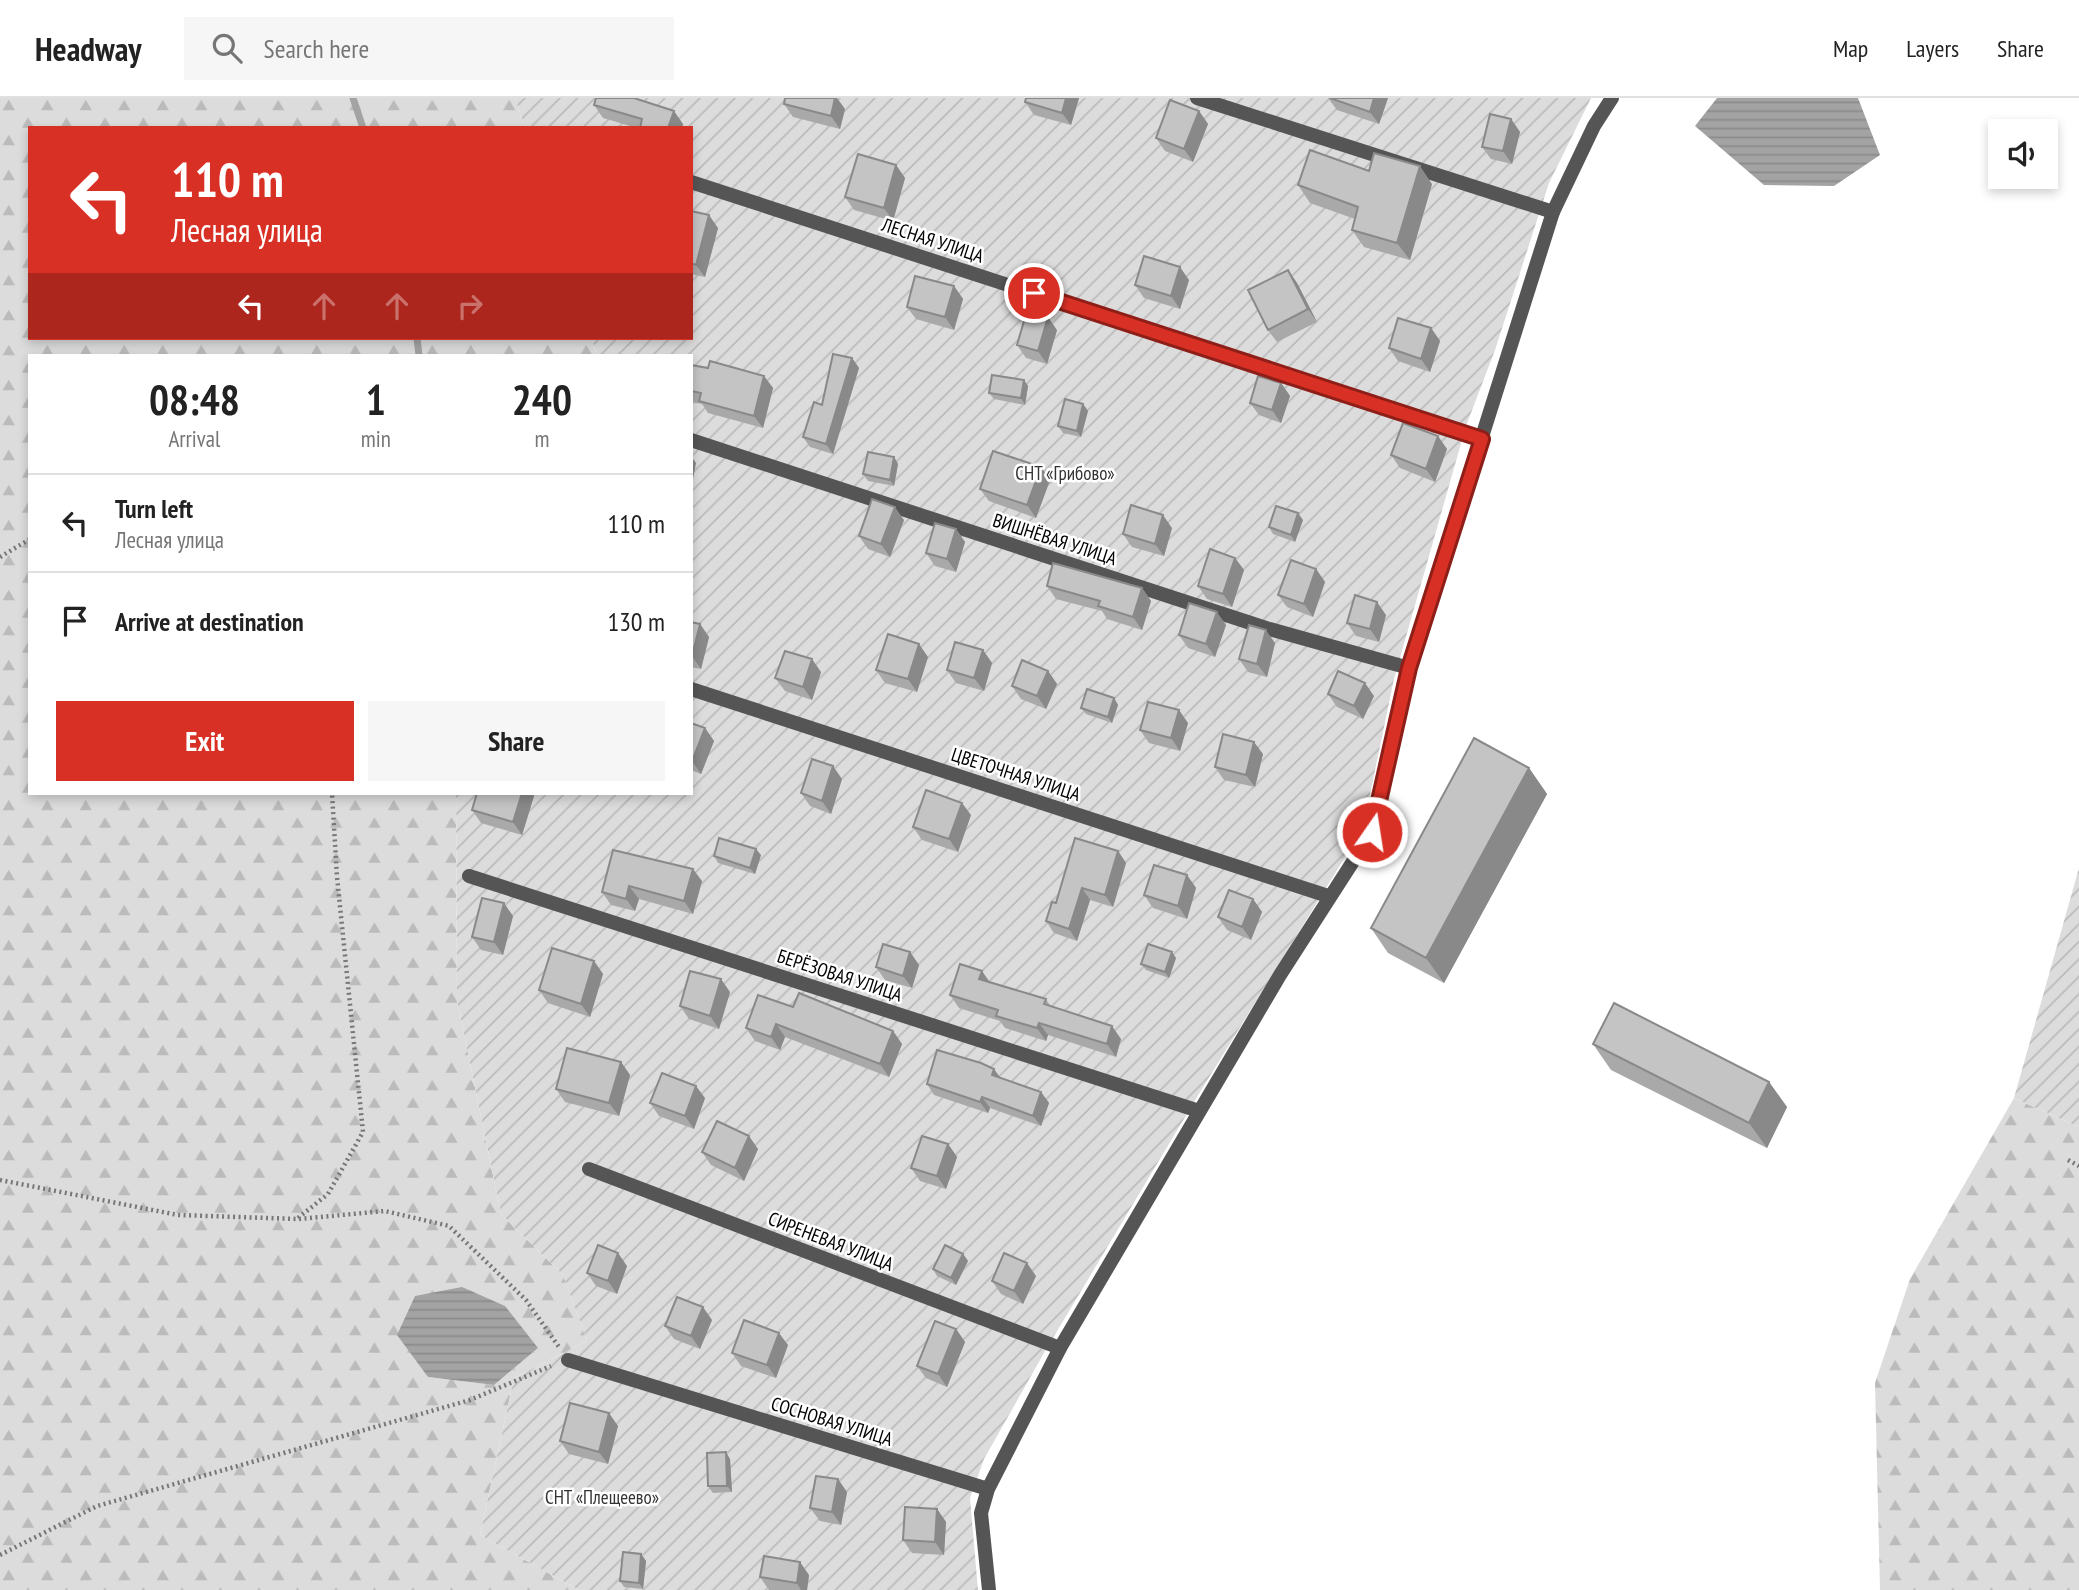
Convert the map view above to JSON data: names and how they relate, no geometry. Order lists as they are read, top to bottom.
{
  "streets": {
    "street": [
      "ЛЕСНАЯ УЛИЦА",
      "ВИШНЁВАЯ УЛИЦА",
      "ЦВЕТОЧНАЯ УЛИЦА",
      "БЕРЁЗОВАЯ УЛИЦА",
      "СИРЕНЕВАЯ УЛИЦА",
      "СОСНОВАЯ УЛИЦА"
    ]
  },
  "parks": ["СНТ «Грибово»", "СНТ «Плещеево»"],
  "page": {
    "header": "Headway",
    "search": "Search here",
    "nav": ["Map", "Layers", "Share"],
    "turn": ["110 m", "Лесная улица"],
    "eta": [
      "08:48",
      "Arrival",
      "1",
      "min",
      "240",
      "m"
    ],
    "list": [
      {
        "name": "Turn left",
        "note": "Лесная улица",
        "value": "110 m"
      },
      {
        "name": "Arrive at destination",
        "value": "130 m"
      }
    ],
    "buttons": ["Exit", "Share"]
  }
}
